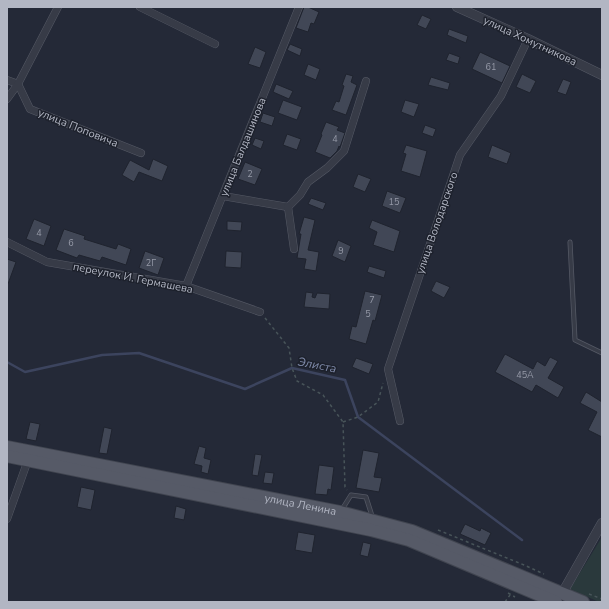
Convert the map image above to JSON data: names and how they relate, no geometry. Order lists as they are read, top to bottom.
{
  "streets": {
    "main road": ["улица Ленина"],
    "street": [
      "улица Хомутникова",
      "улица Поповича",
      "улица Балдашинова",
      "улица Володарского",
      "переулок И. Гермашева"
    ]
  },
  "crossings": [
    ["улица Хомутникова", "улица Володарского"],
    ["улица Балдашинова", "переулок И. Гермашева"]
  ],
  "water": ["Элиста"],
  "house_numbers": [
    "61",
    "4",
    "2",
    "15",
    "4",
    "6",
    "9",
    "2Г",
    "7",
    "5",
    "45А"
  ]
}
